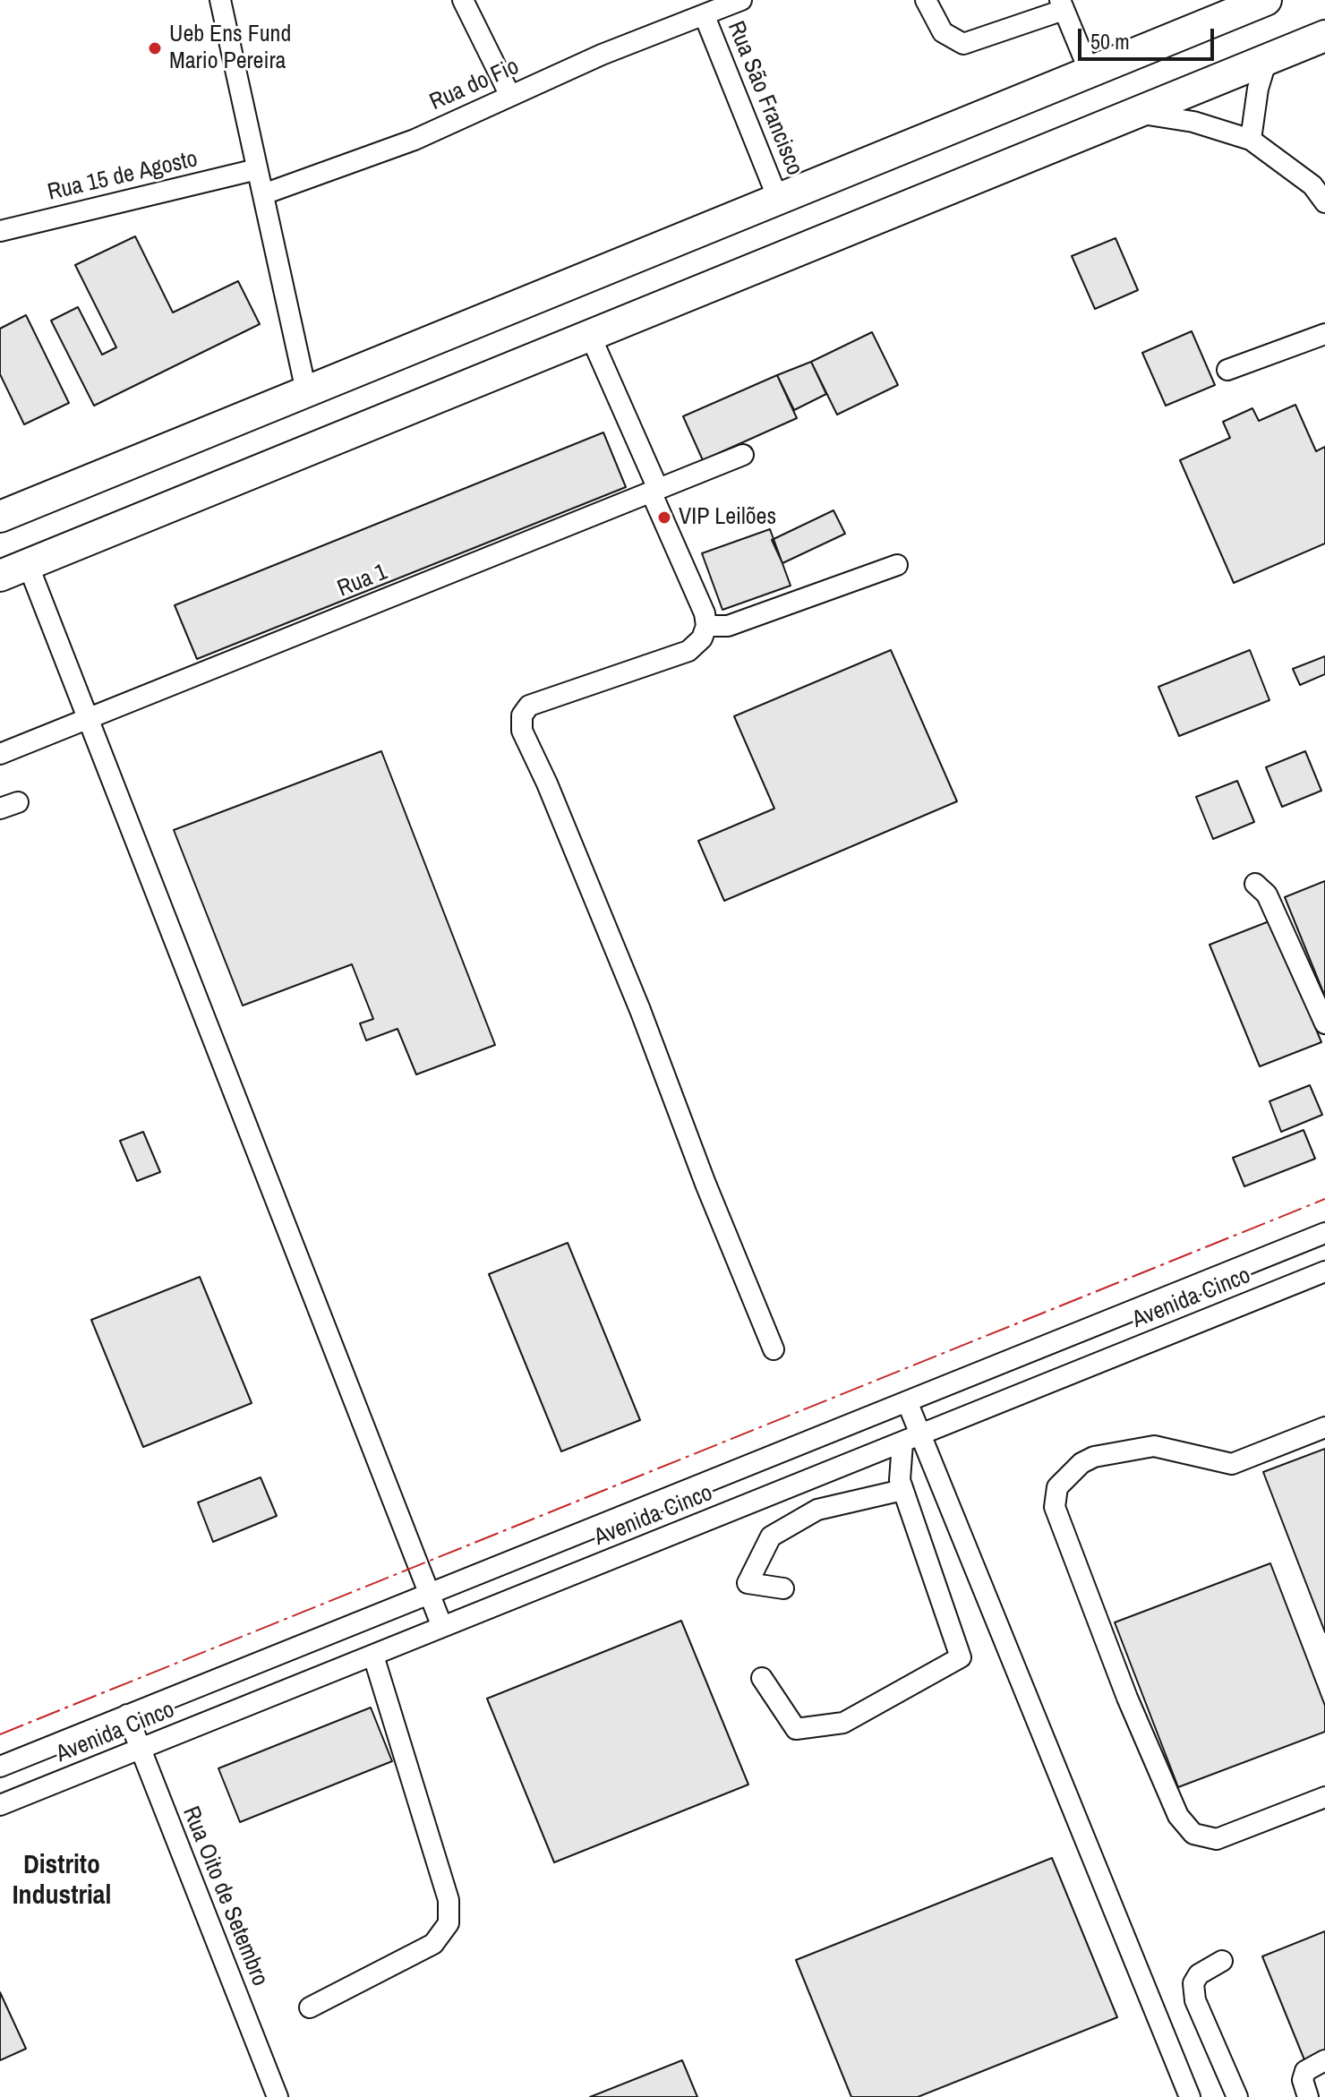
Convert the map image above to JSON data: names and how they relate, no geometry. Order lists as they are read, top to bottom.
{
  "streets": {
    "street": [
      "Rua do Fio",
      "Rua São Francisco",
      "Rua 15 de Agosto",
      "Rua 1",
      "Avenida Cinco",
      "Rua Oito de Setembro"
    ]
  },
  "crossings": [
    ["Rua do Fio", "Rua São Francisco"],
    ["Avenida Cinco", "Rua Oito de Setembro"]
  ],
  "districts": ["Distrito Industrial"],
  "places": ["Ueb Ens Fund Mario Pereira", "VIP Leilões"],
  "scale_bar": "50 m"
}
